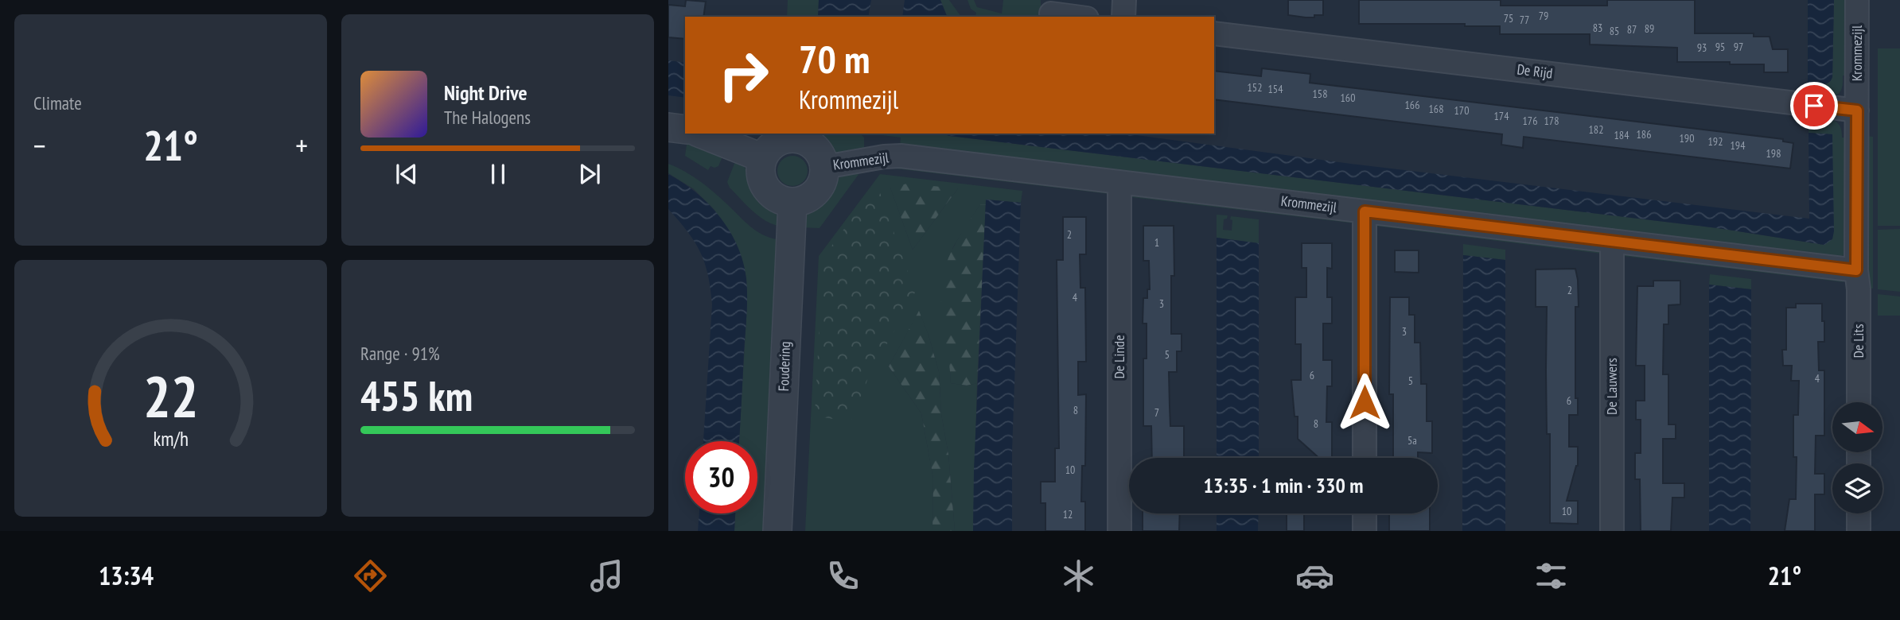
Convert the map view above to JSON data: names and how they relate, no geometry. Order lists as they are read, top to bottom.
{
  "streets": {
    "street": [
      "Krommezijl",
      "De Rijd",
      "De Lits",
      "De Linde",
      "Foudering",
      "De Lauwers"
    ]
  },
  "crossings": [
    ["Krommezijl", "De Rijd"],
    ["Krommezijl", "De Lits"],
    ["Krommezijl", "De Linde"],
    ["Krommezijl", "Foudering"],
    ["Krommezijl", "De Lauwers"]
  ],
  "house_numbers": [
    "79",
    "75",
    "77",
    "83",
    "89",
    "87",
    "85",
    "95",
    "97",
    "93",
    "152",
    "154",
    "158",
    "160",
    "166",
    "168",
    "170",
    "174",
    "176",
    "178",
    "182",
    "186",
    "184",
    "190",
    "192",
    "194",
    "198",
    "2",
    "1",
    "2",
    "4",
    "3",
    "3",
    "5",
    "6",
    "4",
    "5",
    "6",
    "8",
    "7",
    "8",
    "5a",
    "10",
    "10",
    "12"
  ],
  "north": "right",
  "page": {
    "tile": [
      "Climate",
      ["Range · 91%", "455 km"]
    ],
    "turn": ["70 m", "Krommezijl"],
    "song": ["Night Drive", "The Halogens"],
    "heat": ["−", "21°", "+"],
    "limit": "30",
    "trip": "13:35 · 1 min · 330 m",
    "tabs": ["13:34", "21°"],
    "gauge": ["22", "km/h"]
  }
}
